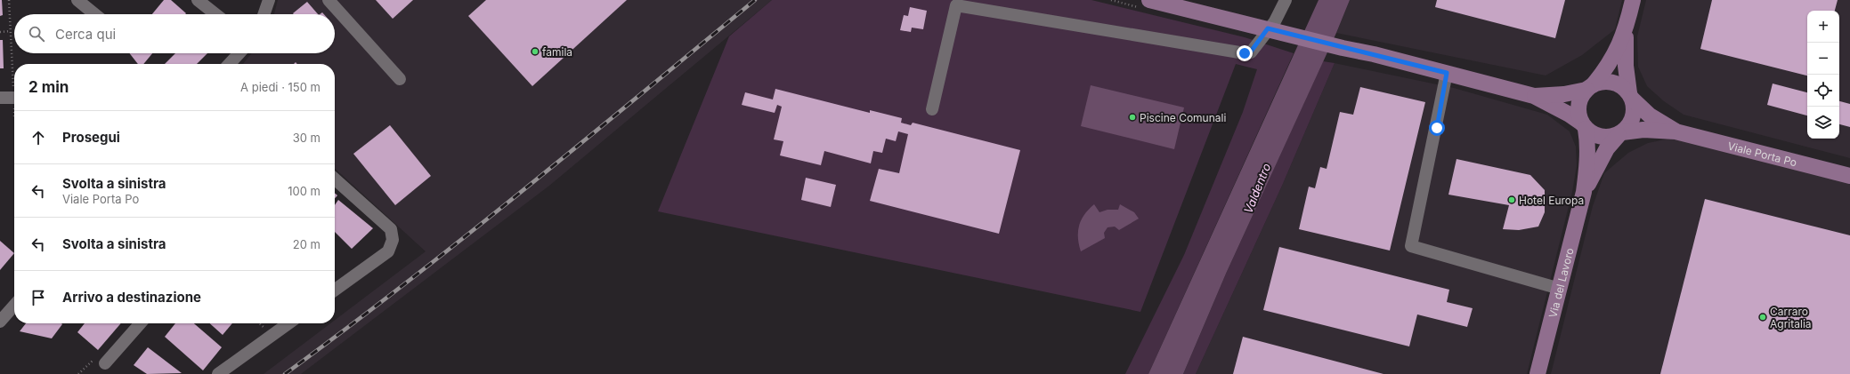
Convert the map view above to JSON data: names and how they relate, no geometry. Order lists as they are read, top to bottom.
{
  "streets": {
    "main road": ["Viale Porta Po", "Via del Lavoro"]
  },
  "water": ["Valdentro"],
  "places": [
    "famila",
    "Piscine Comunali",
    "Hotel Europa",
    "Carraro Agritalia"
  ],
  "page": {
    "map_buttons": ["+", "−"],
    "search": "Cerca qui",
    "heading": ["2 min", "A piedi · 150 m"],
    "list": [
      ["Prosegui", "30 m"],
      ["Svolta a sinistra", "Viale Porta Po", "100 m"],
      ["Svolta a sinistra", "20 m"],
      "Arrivo a destinazione"
    ]
  }
}
